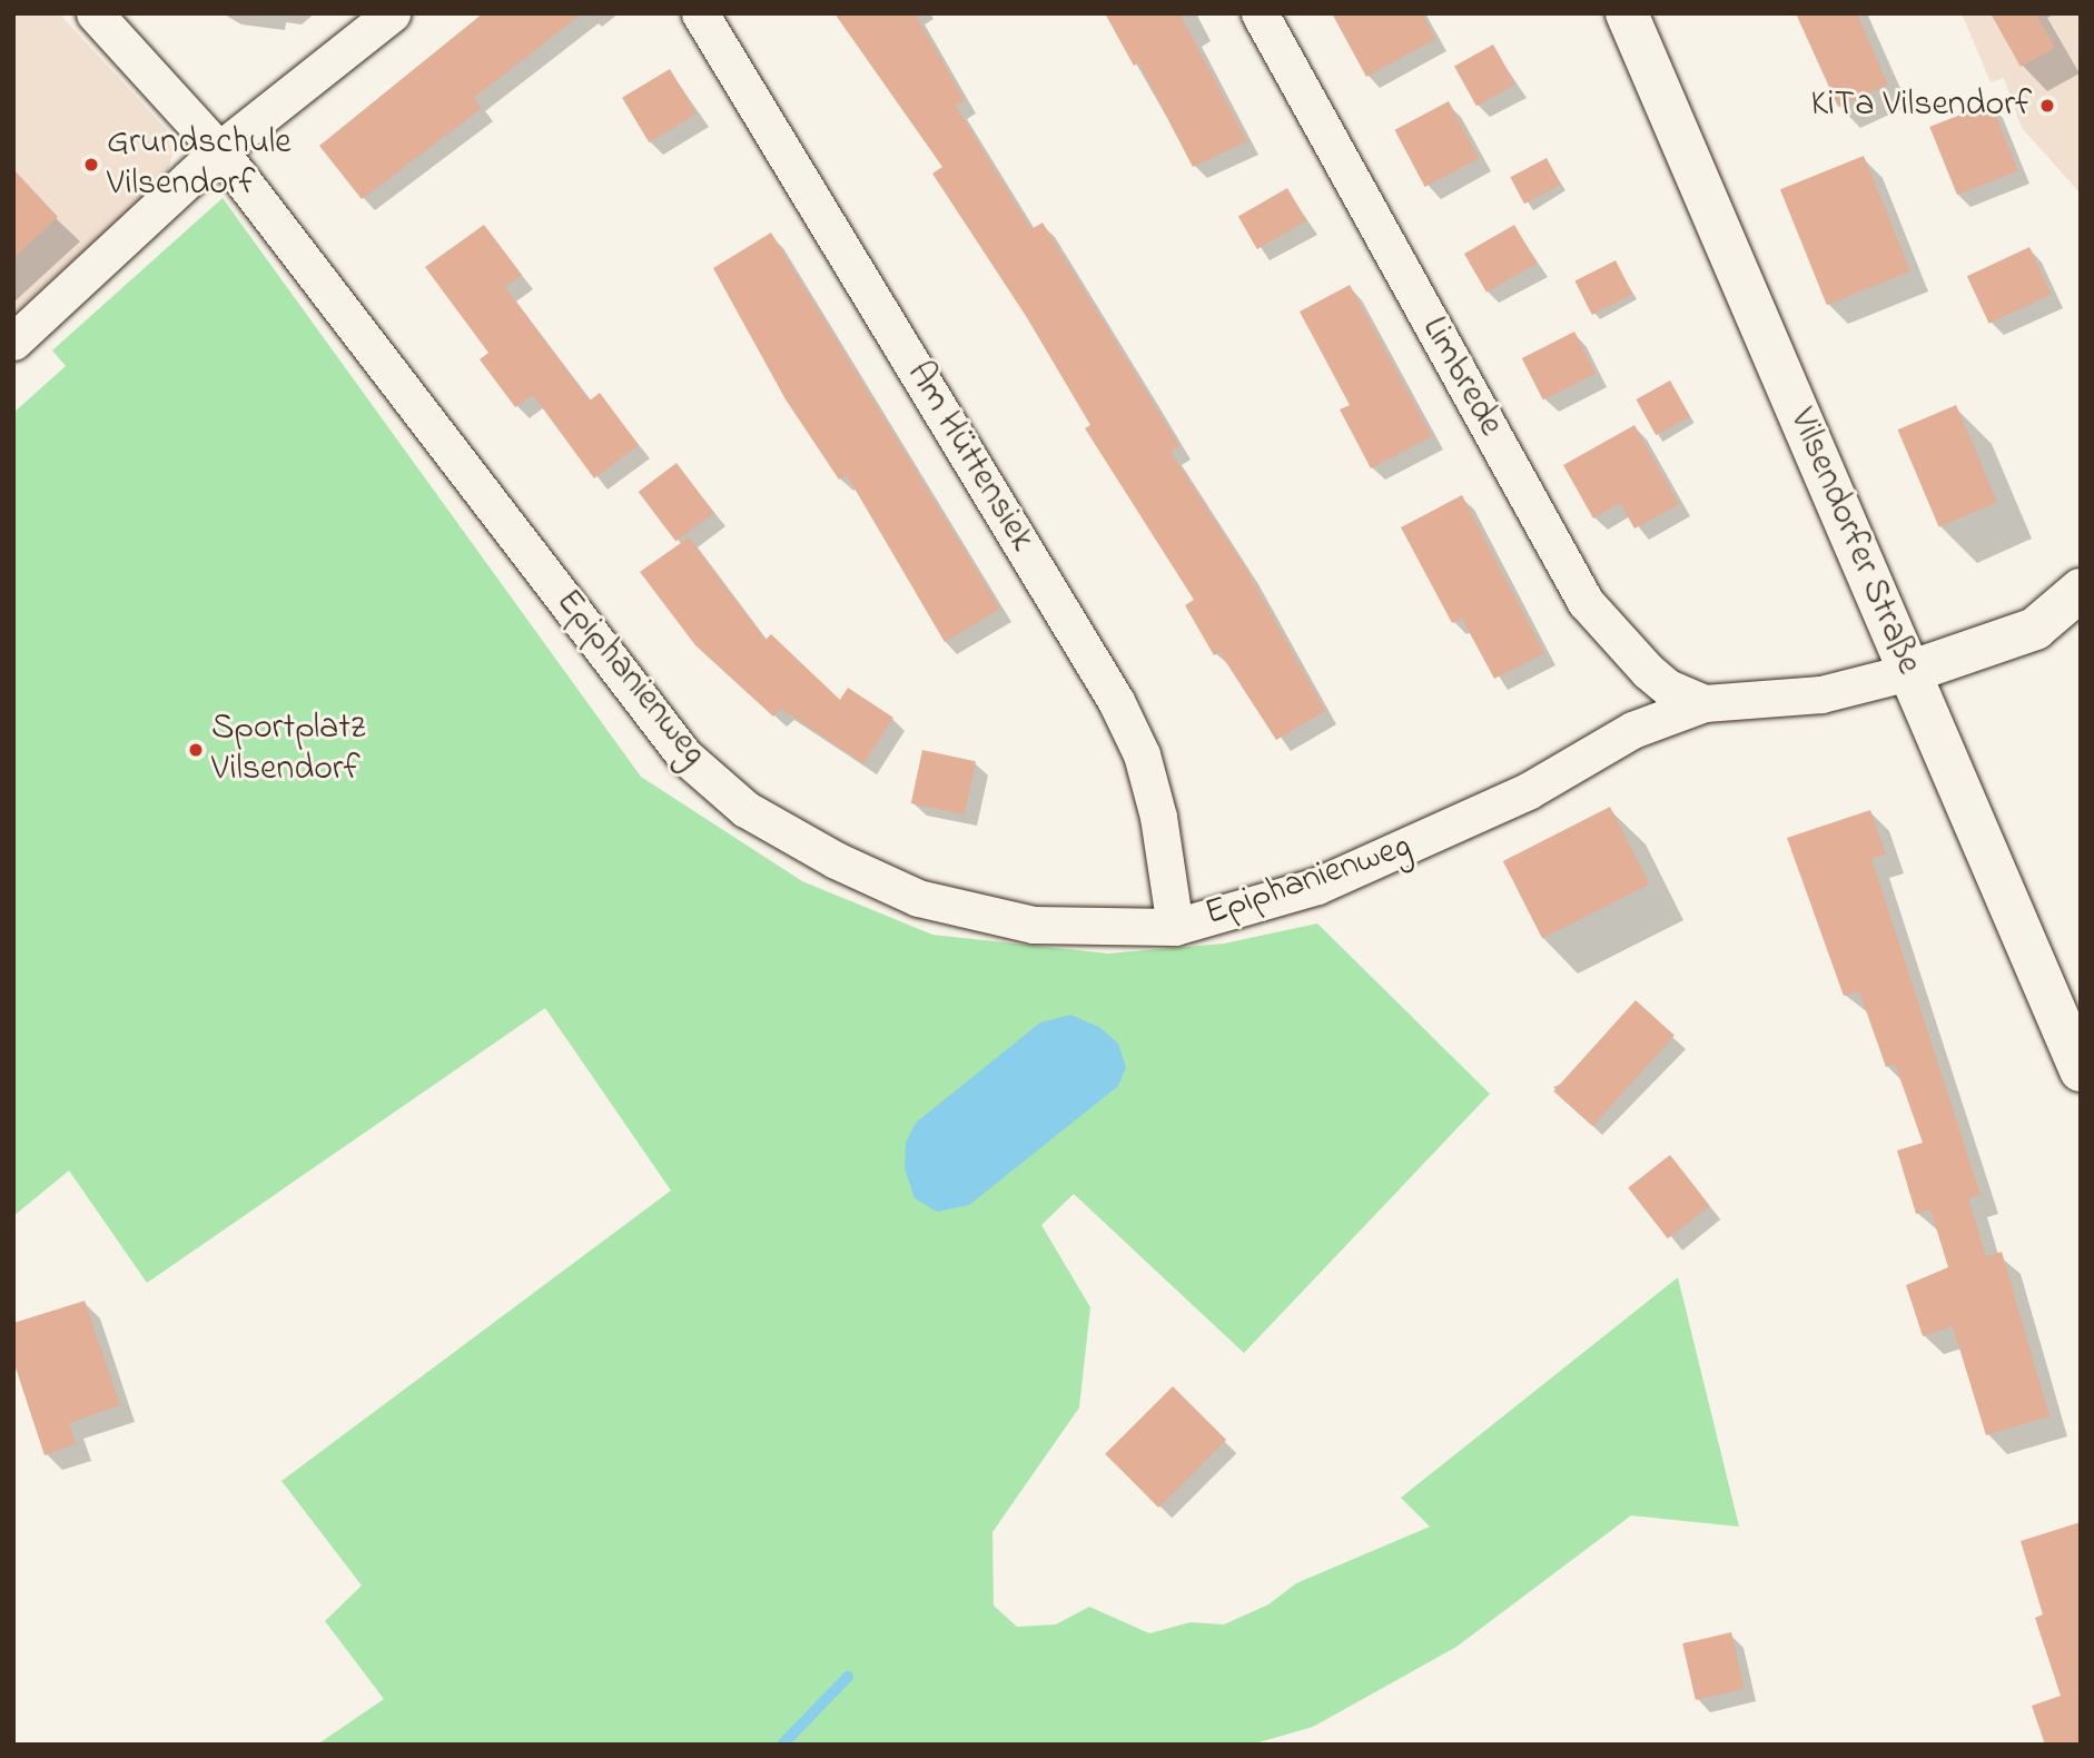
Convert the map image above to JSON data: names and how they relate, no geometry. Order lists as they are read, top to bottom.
{
  "streets": {
    "main road": ["Vilsendorfer Straße"],
    "street": ["Limbrede", "Am Hüttensiek", "Epiphanienweg"]
  },
  "crossings": [
    ["Limbrede", "Epiphanienweg"],
    ["Am Hüttensiek", "Epiphanienweg"],
    ["Vilsendorfer Straße", "Epiphanienweg"]
  ],
  "places": ["KiTa Vilsendorf", "Grundschule Vilsendorf", "Sportplatz Vilsendorf"]
}
